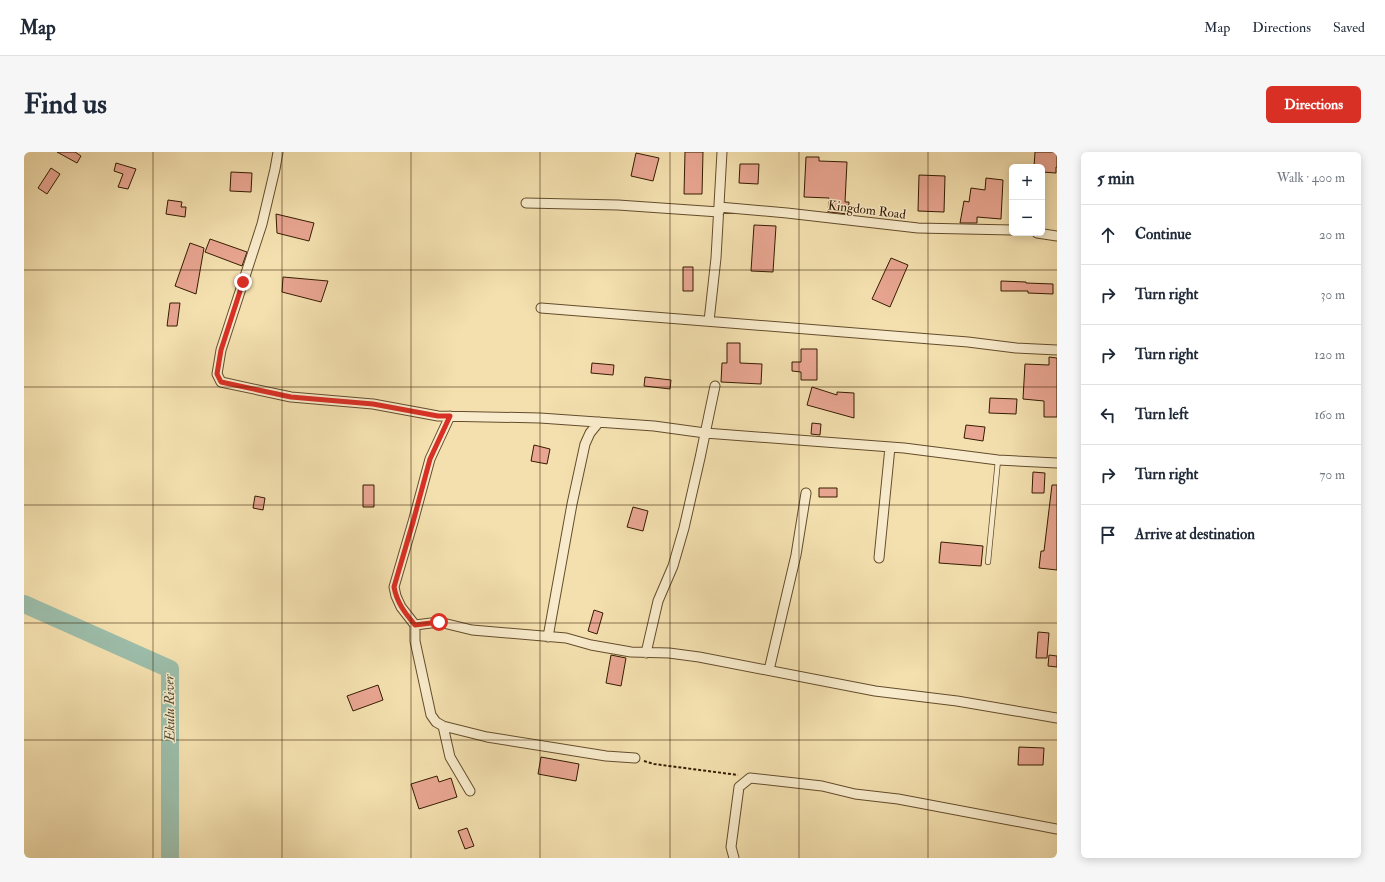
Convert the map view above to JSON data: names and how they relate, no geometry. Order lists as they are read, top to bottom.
{
  "streets": {
    "street": ["Kingdom Road"]
  },
  "water": ["Ekulu River"],
  "page": {
    "header": "Map",
    "nav": ["Map", "Directions", "Saved"],
    "buttons": "Directions",
    "title": "Find us",
    "heading": ["5 min", "Walk · 400 m"],
    "map_buttons": ["+", "−"],
    "list": [
      ["Continue", "20 m"],
      ["Turn right", "30 m"],
      ["Turn right", "120 m"],
      ["Turn left", "160 m"],
      ["Turn right", "70 m"],
      "Arrive at destination"
    ]
  }
}
